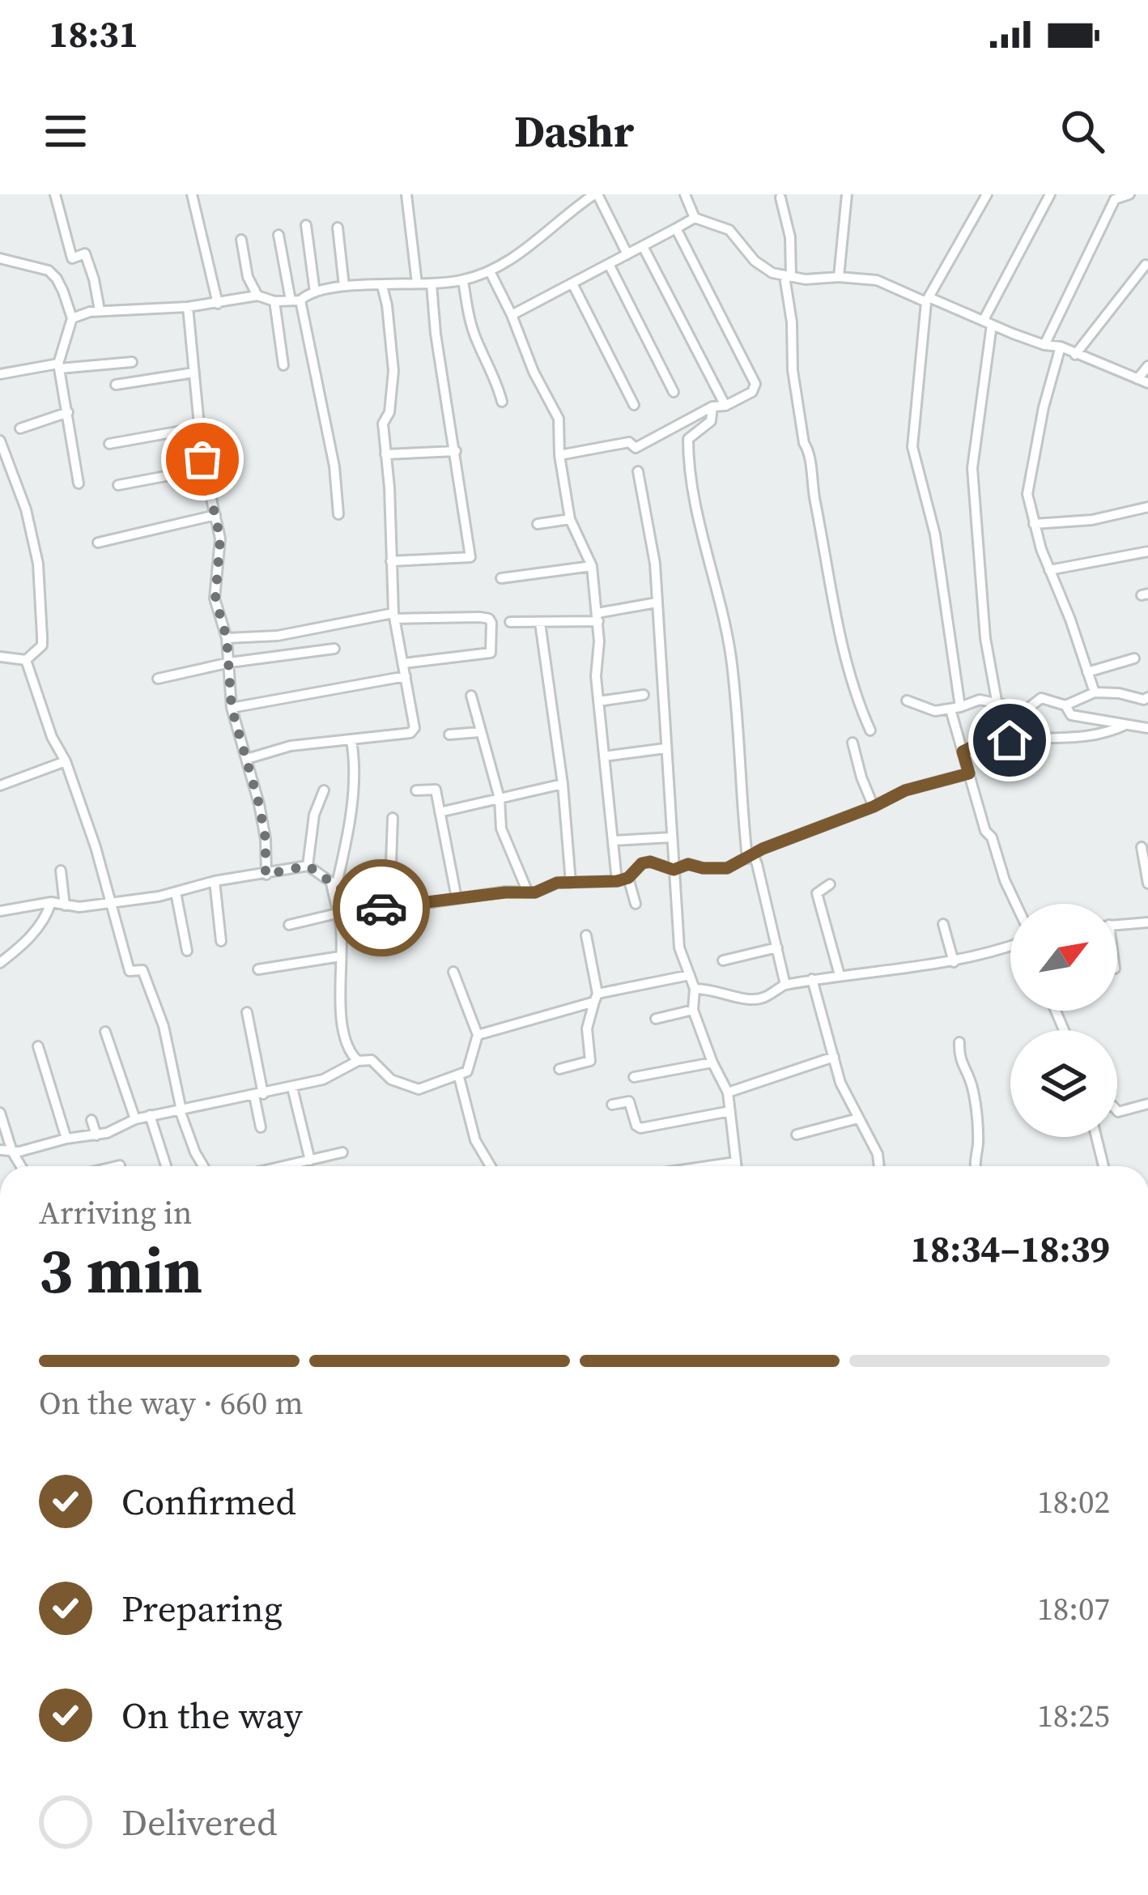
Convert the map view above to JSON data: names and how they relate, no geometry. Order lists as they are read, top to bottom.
{
  "north": "top right",
  "page": {
    "status": "18:31",
    "header": "Dashr",
    "heading": ["3 min", "Arriving in", "18:34–18:39"],
    "bar": "On the way · 660 m",
    "list": [
      ["Confirmed", "18:02"],
      ["Preparing", "18:07"],
      ["On the way", "18:25"],
      "Delivered"
    ]
  }
}
